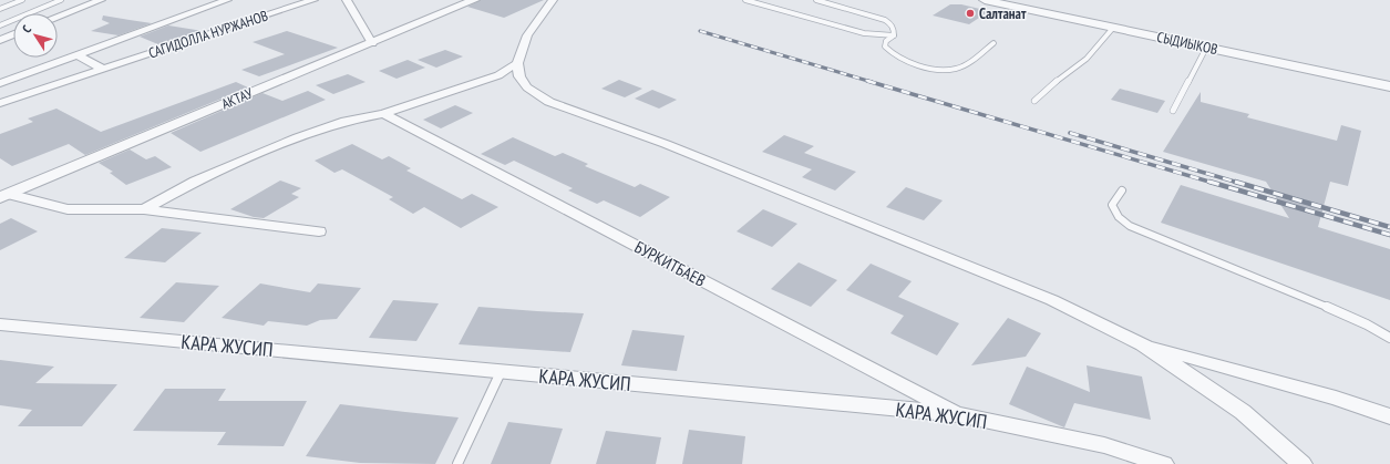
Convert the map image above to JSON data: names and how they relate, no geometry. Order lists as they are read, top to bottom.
{
  "streets": {
    "street": [
      "САГИДОЛЛА НУРЖАНОВ",
      "СЫДИЫКОВ",
      "АКТАУ",
      "БУРКИТБАЕВ",
      "КАРА ЖУСИП"
    ]
  },
  "crossings": [
    ["БУРКИТБАЕВ", "КАРА ЖУСИП"]
  ],
  "places": ["Салтанат"],
  "north": "top left"
}
